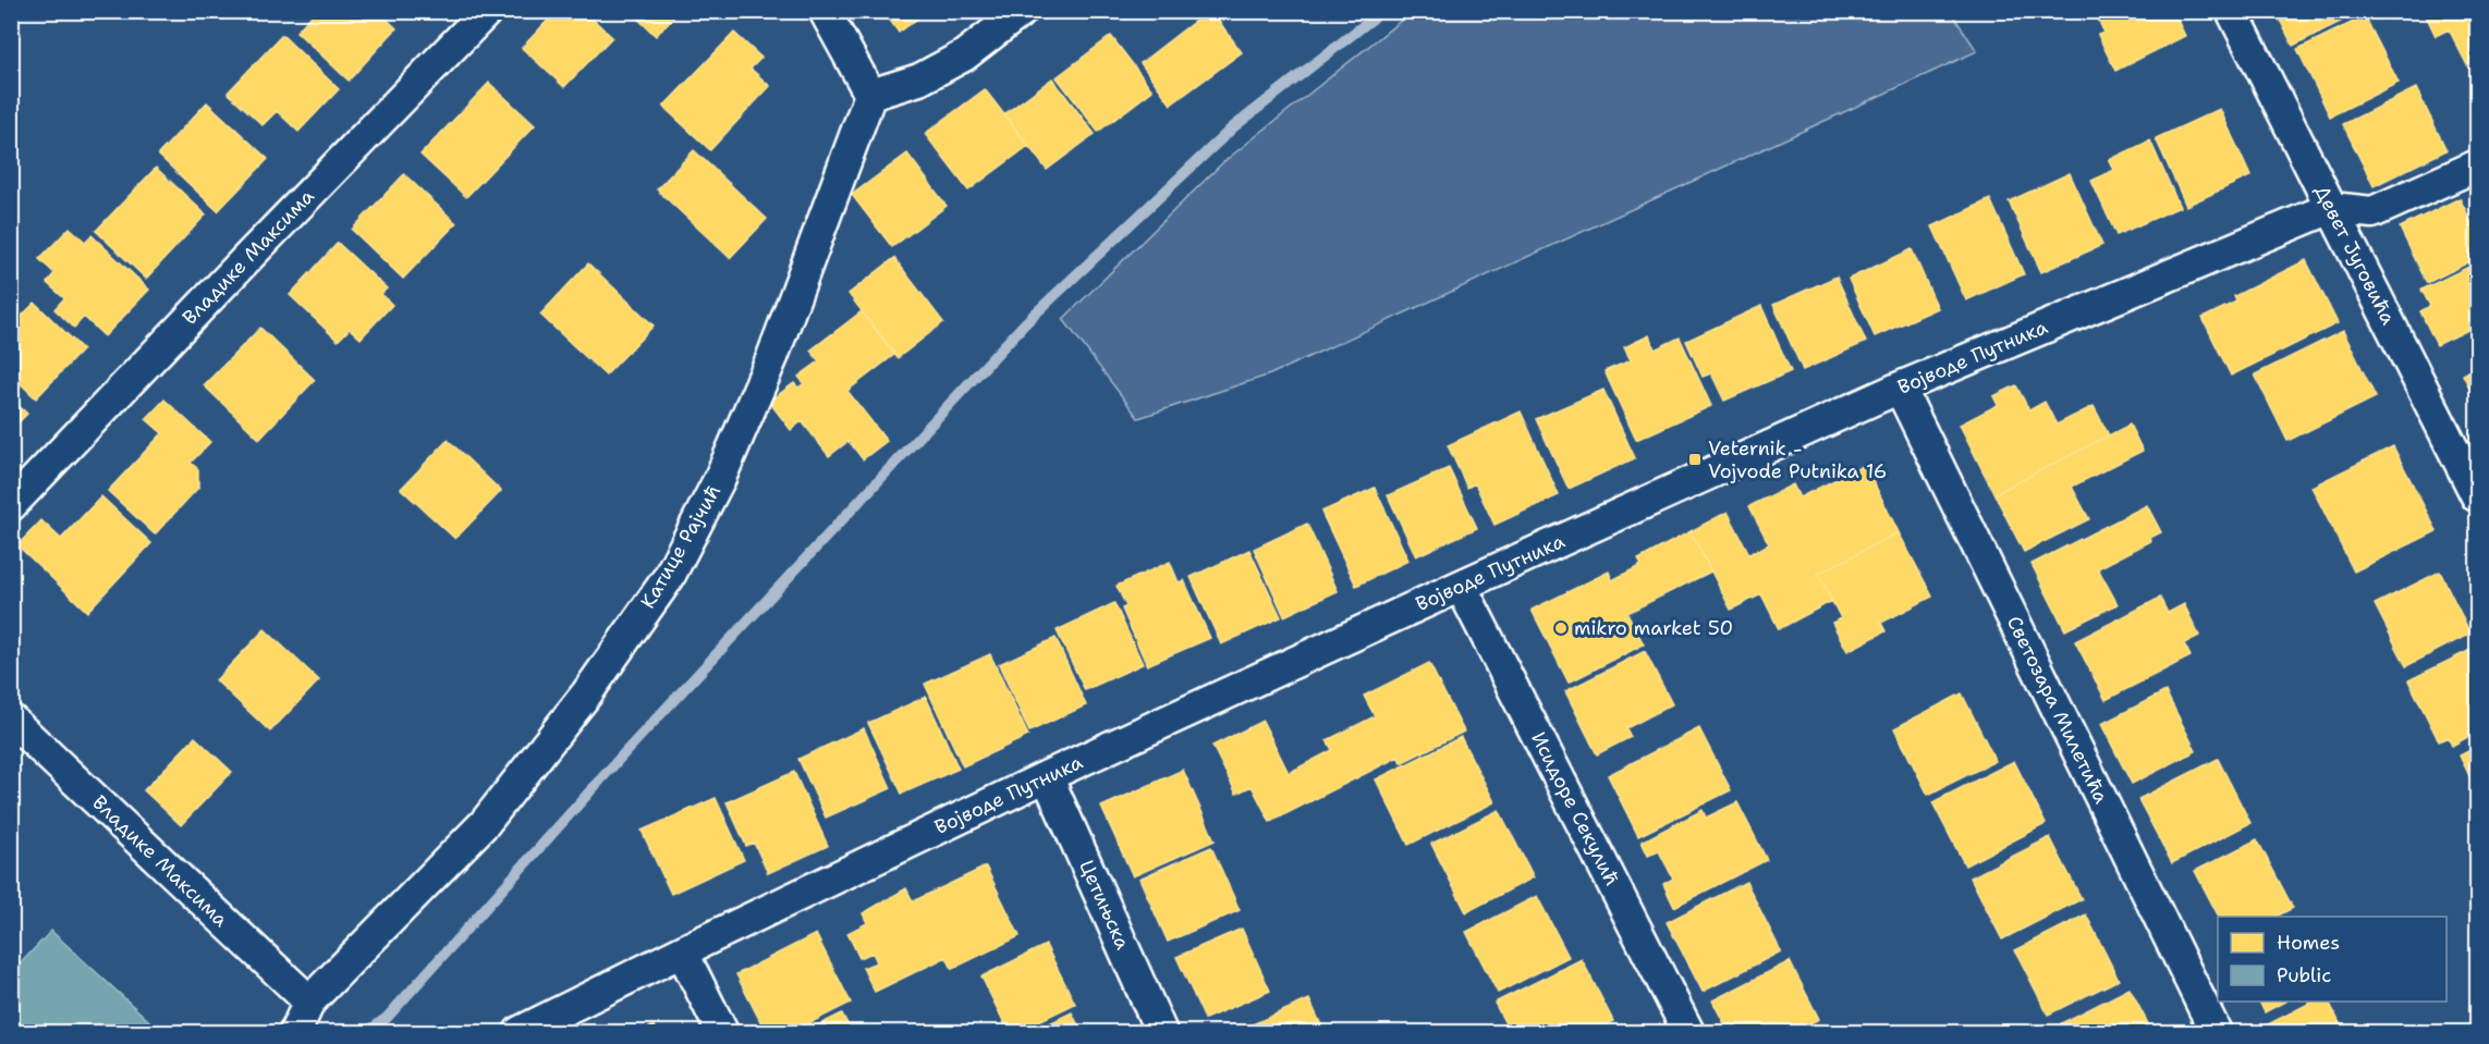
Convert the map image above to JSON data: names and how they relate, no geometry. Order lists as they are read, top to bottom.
{
  "streets": {
    "street": [
      "Девет Југовића",
      "Владике Максима",
      "Војводе Путника",
      "Катице Рајчић",
      "Светозара Милетића",
      "Исидоре Секулић",
      "Цетињска"
    ]
  },
  "crossings": [
    ["Девет Југовића", "Војводе Путника"],
    ["Владике Максима", "Катице Рајчић"],
    ["Војводе Путника", "Светозара Милетића"],
    ["Војводе Путника", "Исидоре Секулић"],
    ["Војводе Путника", "Цетињска"]
  ],
  "places": {
    "transit": ["Veternik - Vojvode Putnika 16"],
    "other": ["mikro market 50"]
  },
  "legend": ["Homes", "Public"]
}
